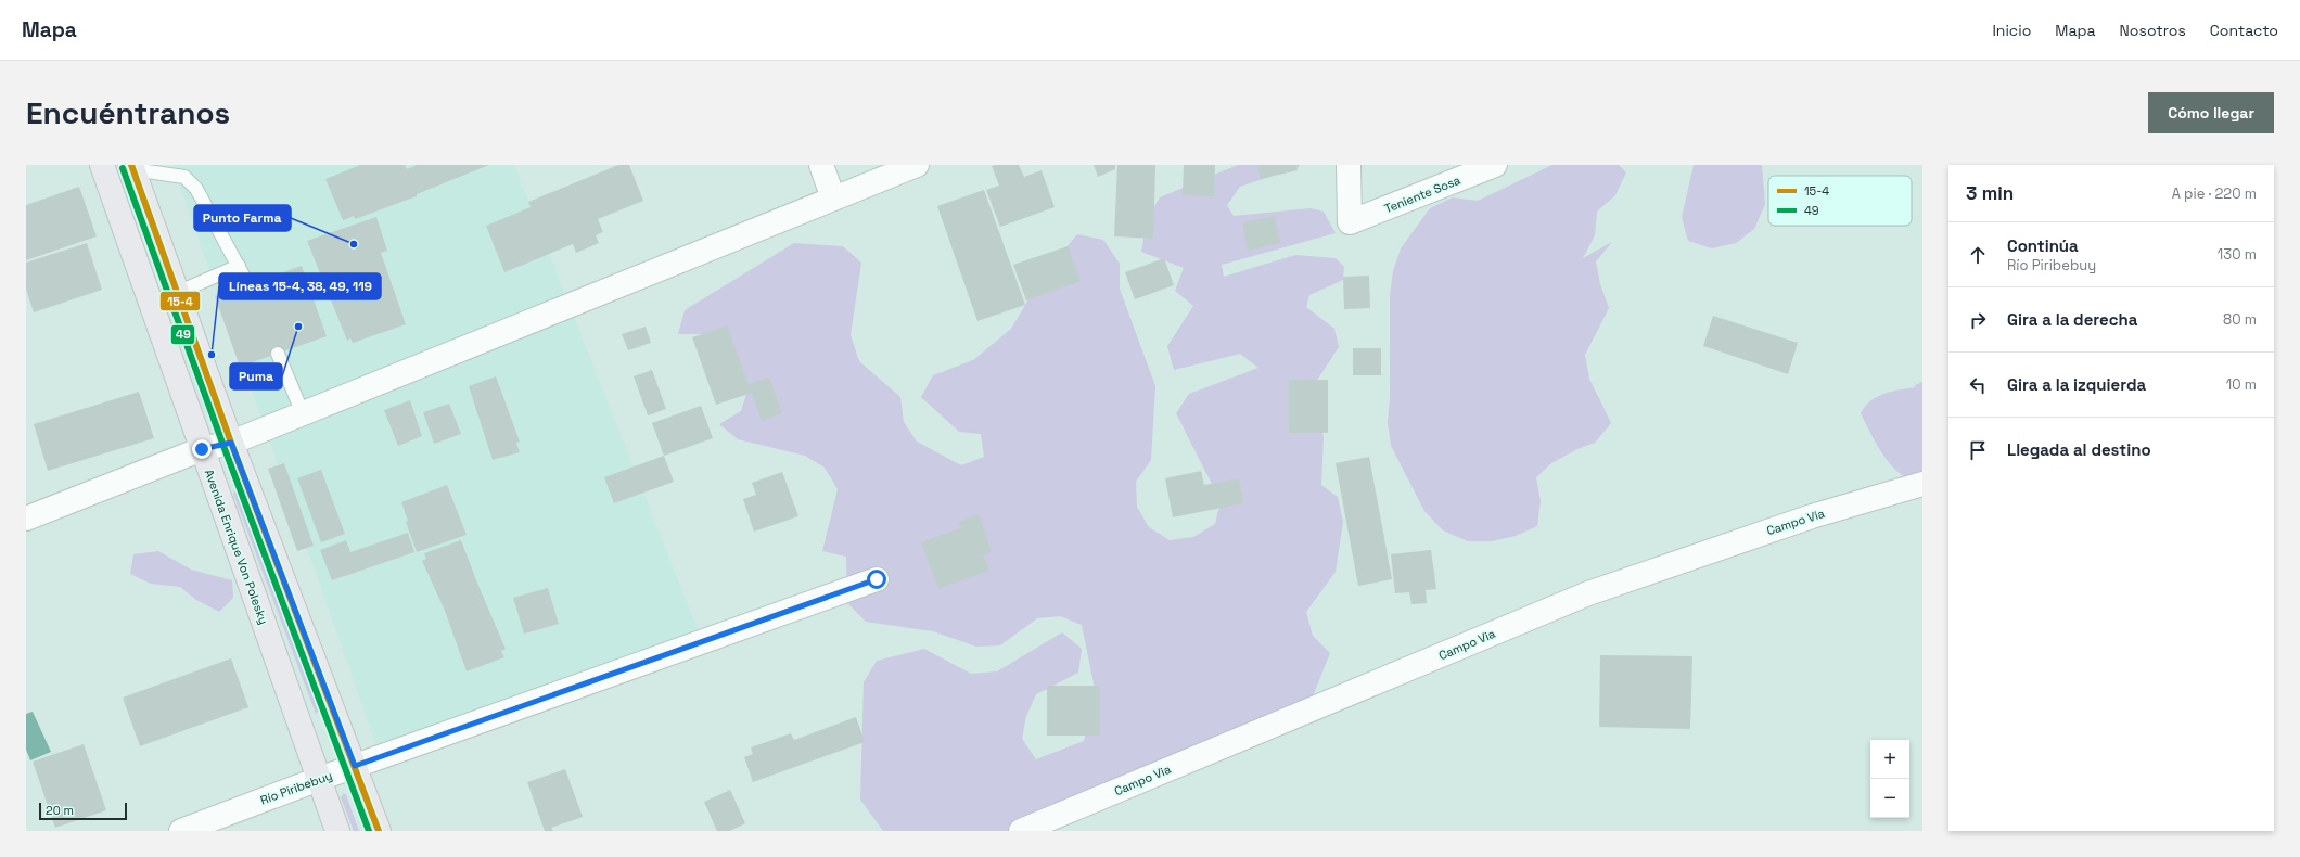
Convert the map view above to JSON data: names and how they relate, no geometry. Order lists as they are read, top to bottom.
{
  "streets": {
    "main road": ["Avenida Enrique Von Polesky"],
    "street": ["Teniente Sosa", "Campo Via", "Río Piribebuy"]
  },
  "crossings": [
    ["Avenida Enrique Von Polesky", "Río Piribebuy"]
  ],
  "places": ["Punto Farma", "Puma", "Líneas 15-4, 38, 49, 119"],
  "lines": ["transit line 15-4", "transit line 49"],
  "legend": ["15-4", "49"],
  "scale_bar": "20 m",
  "page": {
    "header": "Mapa",
    "nav": [
      "Inicio",
      "Mapa",
      "Nosotros",
      "Contacto"
    ],
    "buttons": "Cómo llegar",
    "title": "Encuéntranos",
    "heading": ["3 min", "A pie · 220 m"],
    "list": [
      ["Continúa", "Río Piribebuy", "130 m"],
      ["Gira a la derecha", "80 m"],
      ["Gira a la izquierda", "10 m"],
      "Llegada al destino"
    ],
    "map_buttons": ["+", "−"],
    "scale": "20 m"
  }
}
